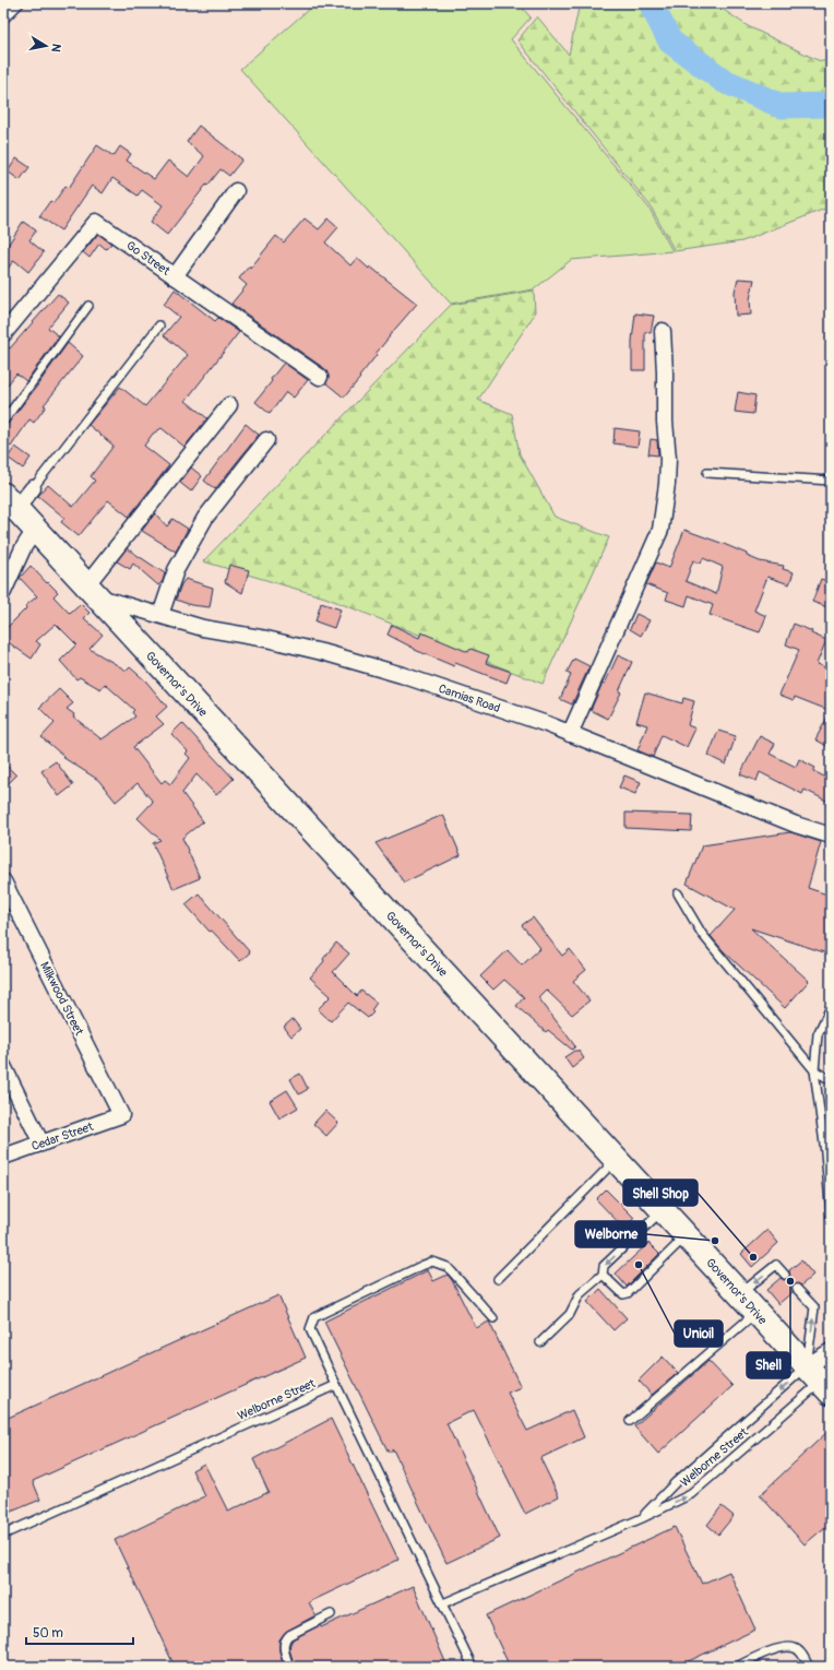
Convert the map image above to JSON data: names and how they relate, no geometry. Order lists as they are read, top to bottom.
{
  "streets": {
    "highway": ["Governor's Drive"],
    "street": [
      "Go Street",
      "Camias Road",
      "Milkwood Street",
      "Cedar Street"
    ],
    "lane": ["Welborne Street"]
  },
  "crossings": [
    ["Governor's Drive", "Camias Road"],
    ["Governor's Drive", "Welborne Street"],
    ["Milkwood Street", "Cedar Street"]
  ],
  "places": [
    "Welborne",
    "Shell Shop",
    "Unioil",
    "Shell"
  ],
  "scale_bar": "50 m",
  "north": "right"
}
